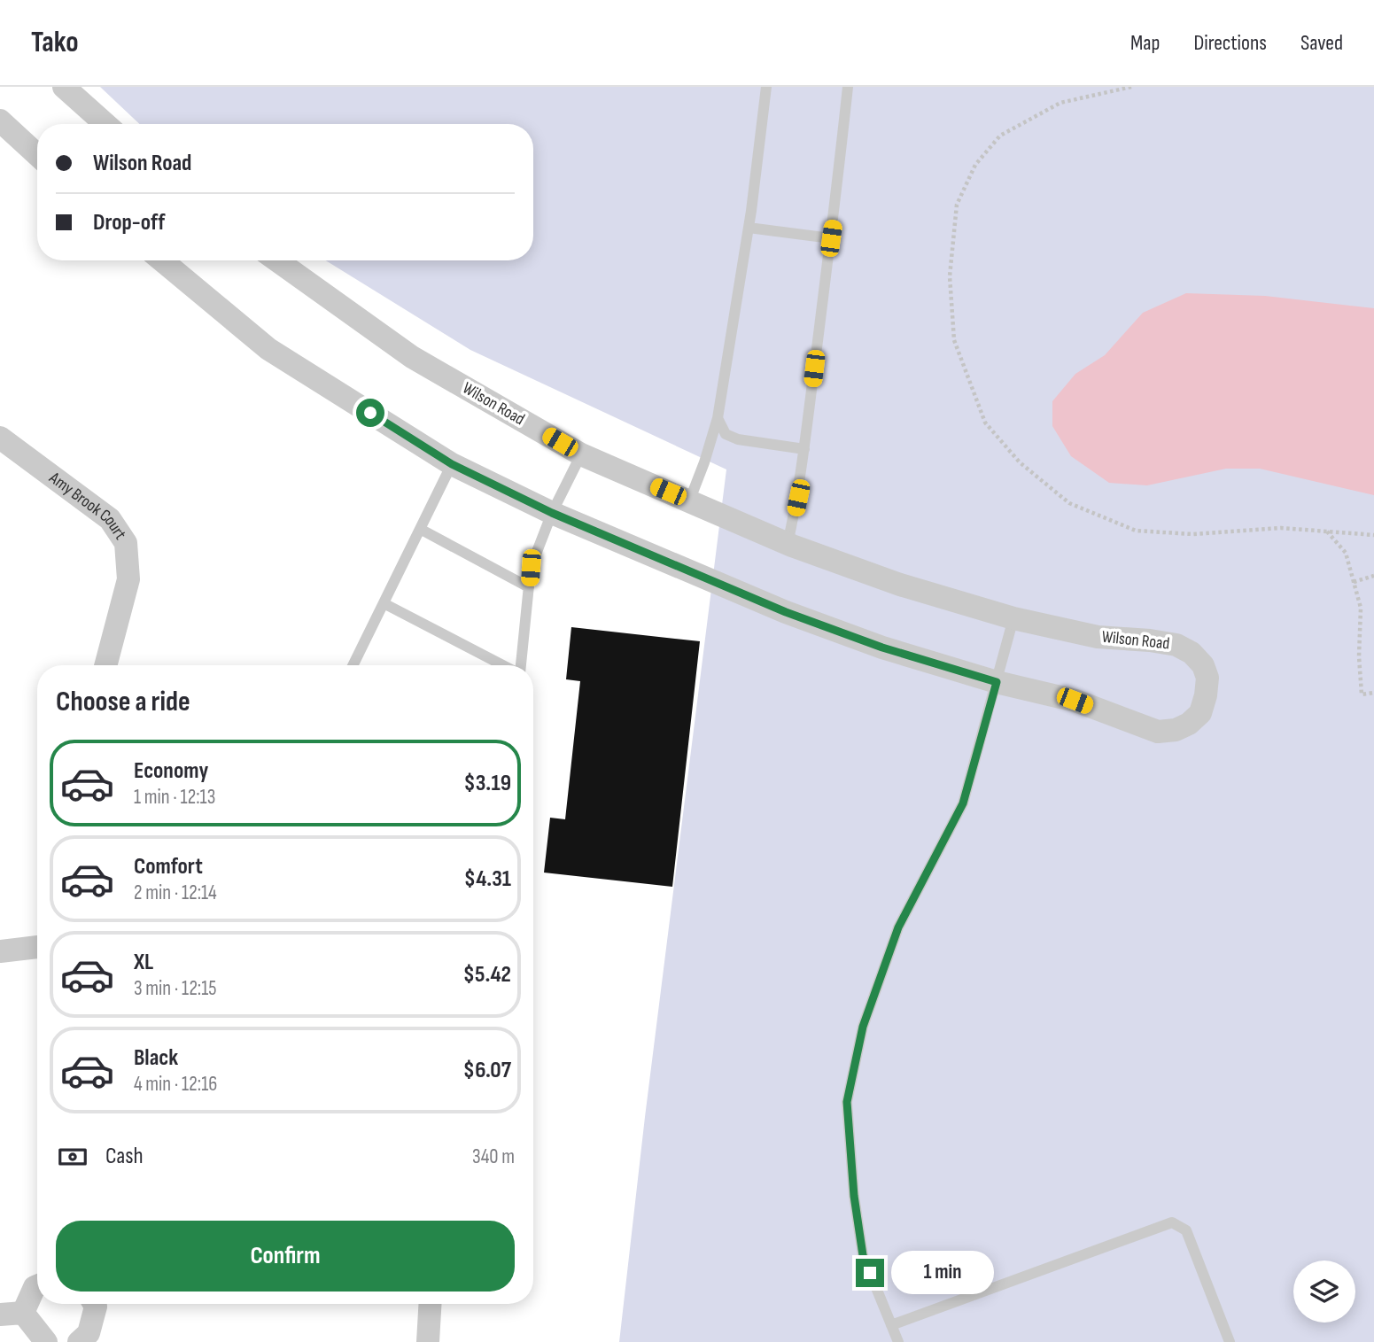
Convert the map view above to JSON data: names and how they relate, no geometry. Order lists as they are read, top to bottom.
{
  "streets": {
    "street": ["Wilson Road", "Amy Brook Court"]
  },
  "page": {
    "header": "Tako",
    "nav": ["Map", "Directions", "Saved"],
    "banner": ["Wilson Road", "Drop-off"],
    "heading": "Choose a ride",
    "list": [
      {
        "name": "Economy",
        "note": "1 min · 12:13",
        "value": "$3.19"
      },
      {
        "name": "Comfort",
        "note": "2 min · 12:14",
        "value": "$4.31"
      },
      {
        "name": "XL",
        "note": "3 min · 12:15",
        "value": "$5.42"
      },
      {
        "name": "Black",
        "note": "4 min · 12:16",
        "value": "$6.07"
      }
    ],
    "pay": ["Cash", "340 m"],
    "buttons": "Confirm",
    "bubble": "1 min"
  }
}
